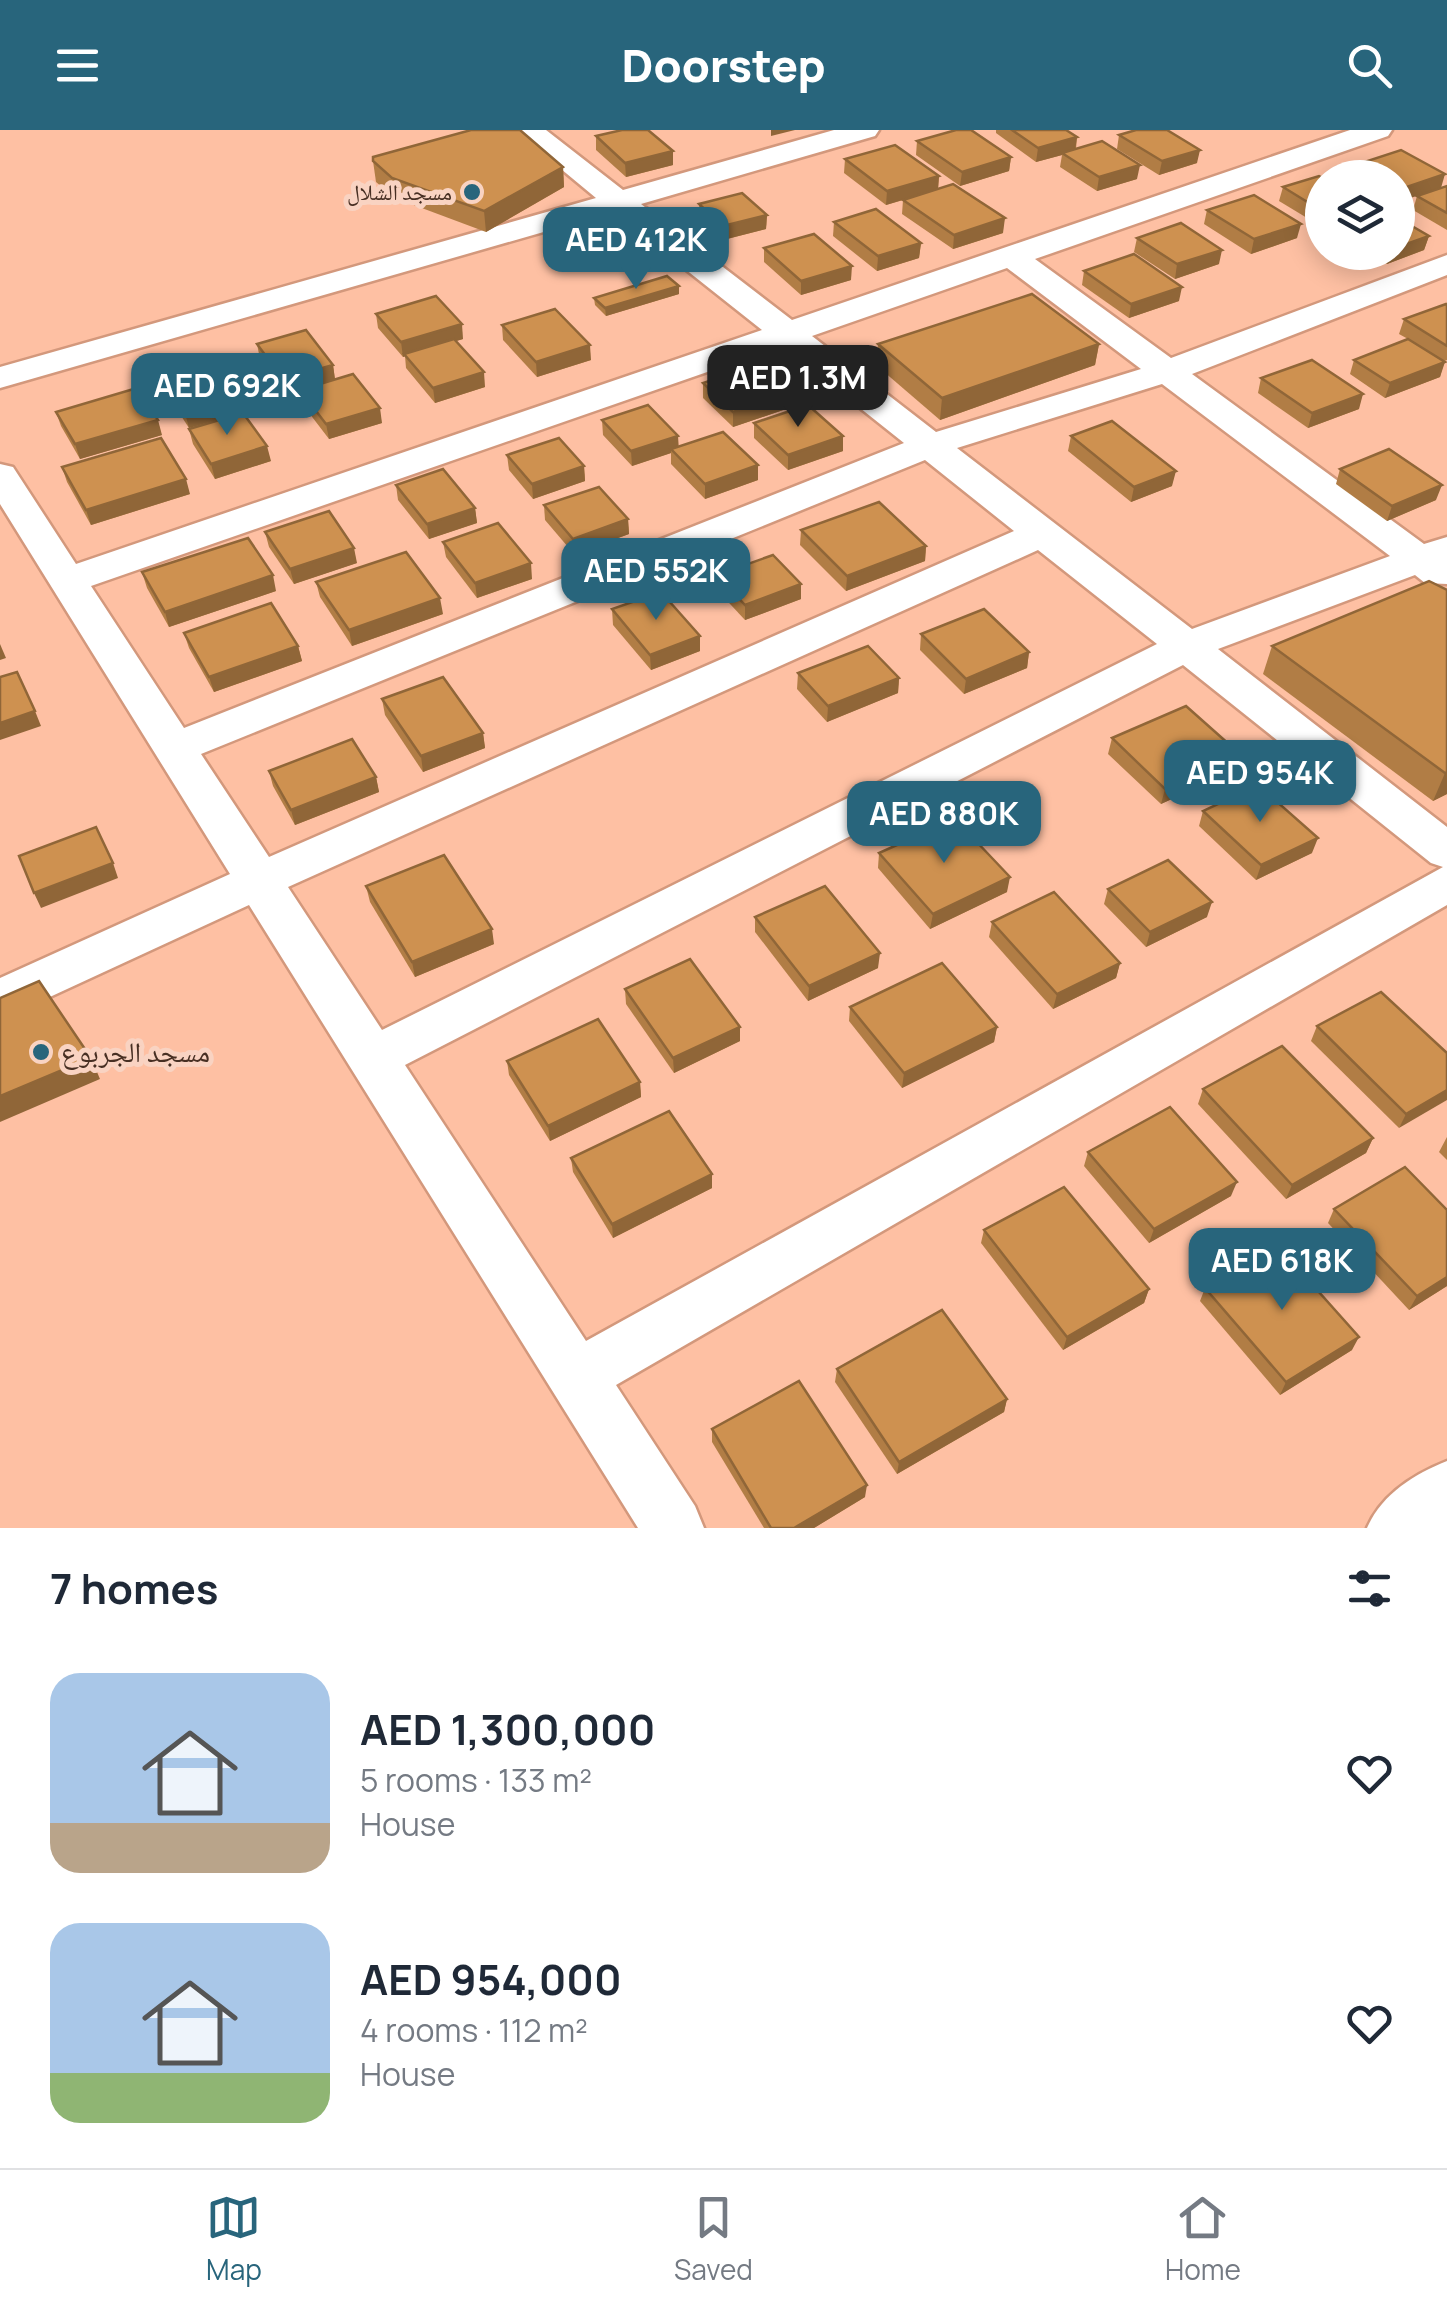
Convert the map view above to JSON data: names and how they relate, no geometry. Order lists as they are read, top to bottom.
{
  "places": ["مسجد الشلال", "مسجد الجربوع"],
  "page": {
    "header": "Doorstep",
    "price": [
      "AED 412K",
      "AED 1.3M",
      "AED 692K",
      "AED 552K",
      "AED 954K",
      "AED 880K",
      "AED 618K"
    ],
    "heading": "7 homes",
    "list": [
      {
        "name": "AED 1,300,000",
        "note": "5 rooms · 133 m² · House"
      },
      {
        "name": "AED 954,000",
        "note": "4 rooms · 112 m² · House"
      }
    ],
    "tabs": ["Map", "Saved", "Home"]
  }
}
